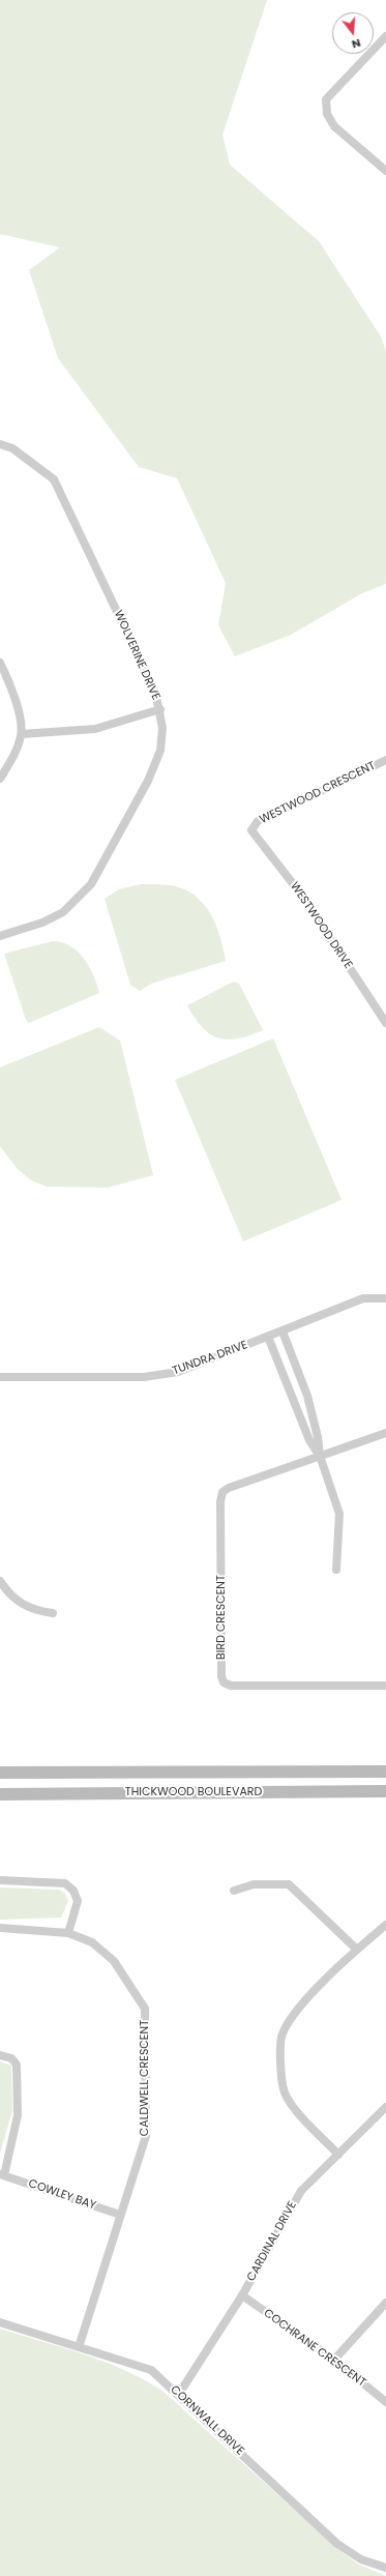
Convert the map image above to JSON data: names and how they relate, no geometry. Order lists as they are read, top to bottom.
{
  "streets": {
    "main road": ["THICKWOOD BOULEVARD"],
    "street": [
      "WOLVERINE DRIVE",
      "WESTWOOD CRESCENT",
      "WESTWOOD DRIVE",
      "TUNDRA DRIVE",
      "BIRD CRESCENT",
      "CALDWELL CRESCENT",
      "COWLEY BAY",
      "CARDINAL DRIVE",
      "COCHRANE CRESCENT",
      "CORNWALL DRIVE"
    ]
  },
  "crossings": [
    ["WESTWOOD CRESCENT", "WESTWOOD DRIVE"],
    ["CALDWELL CRESCENT", "COWLEY BAY"],
    ["CALDWELL CRESCENT", "CORNWALL DRIVE"],
    ["CARDINAL DRIVE", "COCHRANE CRESCENT"],
    ["CARDINAL DRIVE", "CORNWALL DRIVE"]
  ],
  "north": "bottom"
}
